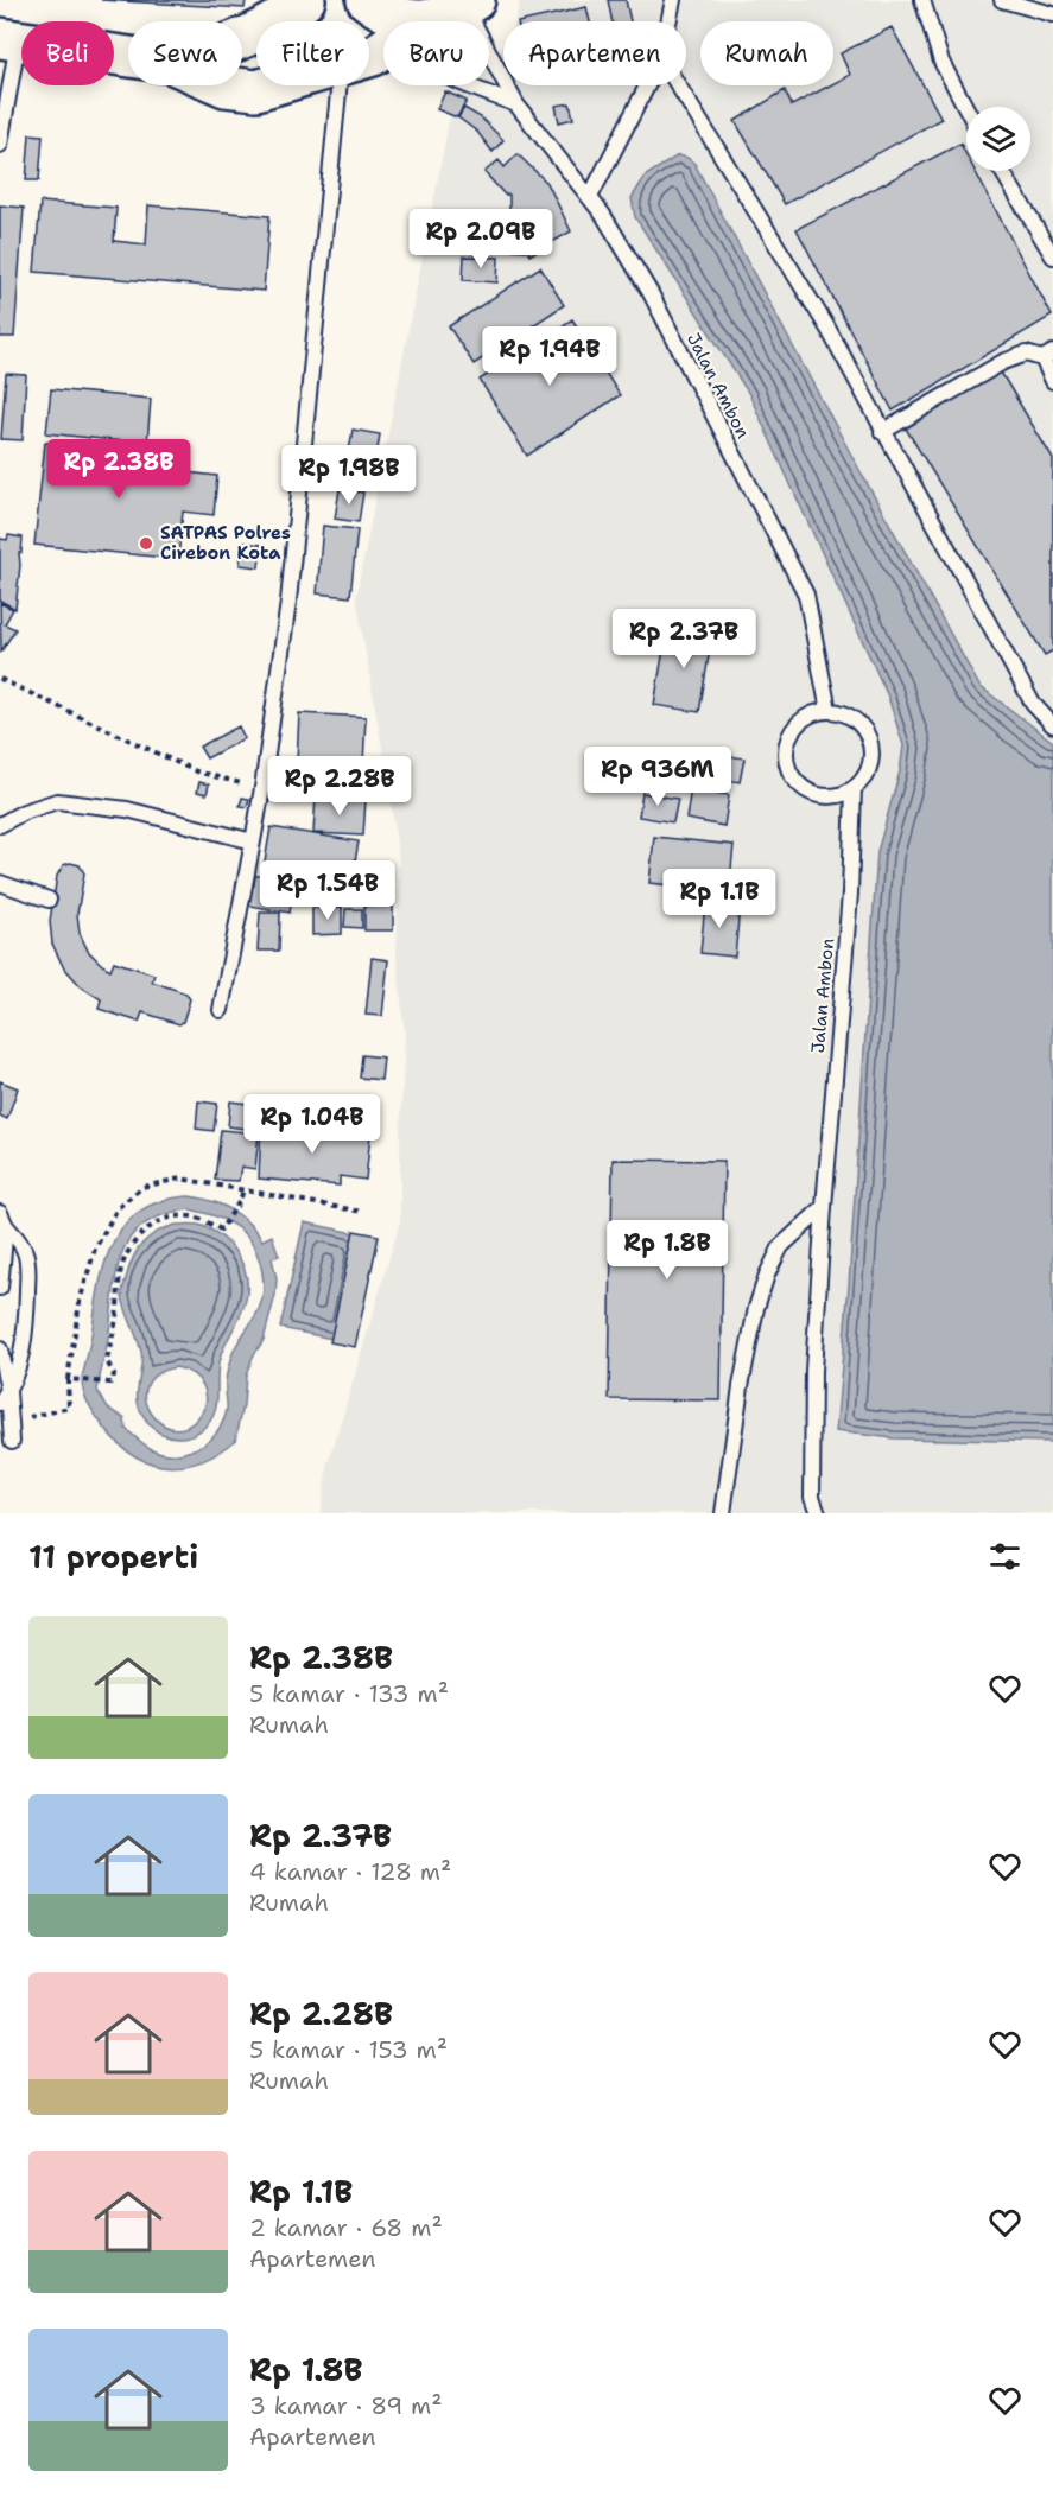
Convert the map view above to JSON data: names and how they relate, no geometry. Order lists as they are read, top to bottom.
{
  "streets": {
    "lane": ["Jalan Ambon"]
  },
  "places": ["SATPAS Polres Cirebon Kota"],
  "page": {
    "chip": [
      "Beli",
      "Sewa",
      "Filter",
      "Baru",
      "Apartemen",
      "Rumah"
    ],
    "price": [
      "Rp 2.09B",
      "Rp 1.94B",
      "Rp 2.38B",
      "Rp 1.98B",
      "Rp 2.37B",
      "Rp 936M",
      "Rp 2.28B",
      "Rp 1.54B",
      "Rp 1.1B",
      "Rp 1.04B",
      "Rp 1.8B"
    ],
    "heading": "11 properti",
    "list": [
      {
        "name": "Rp 2.38B",
        "note": "5 kamar · 133 m² · Rumah"
      },
      {
        "name": "Rp 2.37B",
        "note": "4 kamar · 128 m² · Rumah"
      },
      {
        "name": "Rp 2.28B",
        "note": "5 kamar · 153 m² · Rumah"
      },
      {
        "name": "Rp 1.1B",
        "note": "2 kamar · 68 m² · Apartemen"
      },
      {
        "name": "Rp 1.8B",
        "note": "3 kamar · 89 m² · Apartemen"
      }
    ]
  }
}
